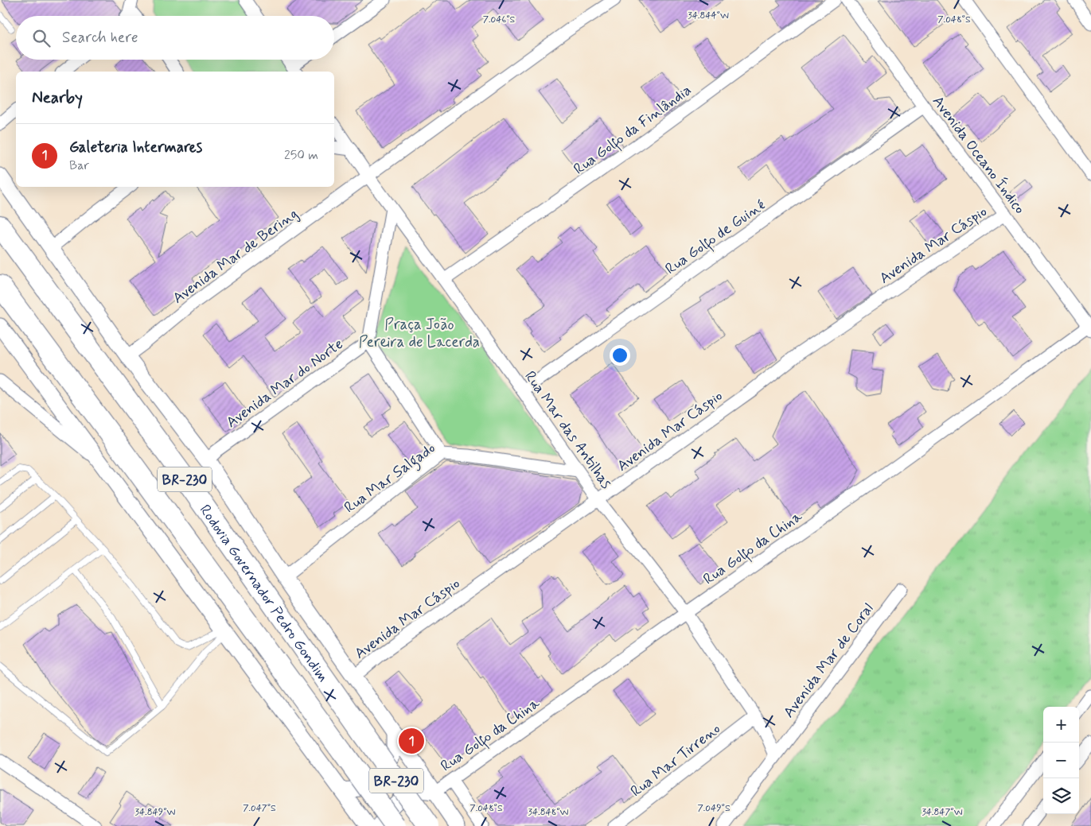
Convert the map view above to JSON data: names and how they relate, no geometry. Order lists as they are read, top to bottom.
{
  "streets": {
    "highway": ["BR-230", "Rodovia Governador Pedro Gondim"],
    "street": [
      "Rua Golfo da Finlândia",
      "Avenida Oceano Índico",
      "Rua Golfo de Guiné",
      "Avenida Mar Cáspio",
      "Avenida Mar de Bering",
      "Avenida Mar do Norte",
      "Rua Mar das Antilhas",
      "Rua Mar Salgado",
      "Rua Golfo da China",
      "Avenida Mar de Coral",
      "Rua Mar Tirreno"
    ]
  },
  "crossings": [
    ["Rua Golfo da Finlândia", "Rua Mar das Antilhas"],
    ["Avenida Oceano Índico", "Rua Golfo de Guiné"],
    ["Avenida Oceano Índico", "Avenida Mar Cáspio"],
    ["Avenida Oceano Índico", "Rua Golfo da China"],
    ["Rua Golfo de Guiné", "Rua Mar das Antilhas"],
    ["Avenida Mar Cáspio", "Rua Mar das Antilhas"],
    ["Avenida Mar de Bering", "Rua Mar das Antilhas"],
    ["Rua Mar das Antilhas", "Rua Mar Salgado"],
    ["Rua Mar das Antilhas", "Rua Golfo da China"],
    ["Rua Mar das Antilhas", "Avenida Mar de Coral"],
    ["Rua Mar das Antilhas", "Rua Mar Tirreno"]
  ],
  "parks": ["Praça João Pereira de Lacerda"],
  "page": {
    "search": "Search here",
    "heading": "Nearby",
    "list": [
      {
        "mark": "1",
        "name": "Galeteria Intermares",
        "note": "Bar",
        "value": "250 m"
      }
    ],
    "map_buttons": ["+", "−"],
    "pins": "1"
  },
  "coordinates": [
    "34.844°W",
    "7.046°S",
    "7.048°S",
    "7.047°S",
    "7.049°S",
    "34.849°W",
    "34.848°W",
    "34.847°W"
  ]
}
